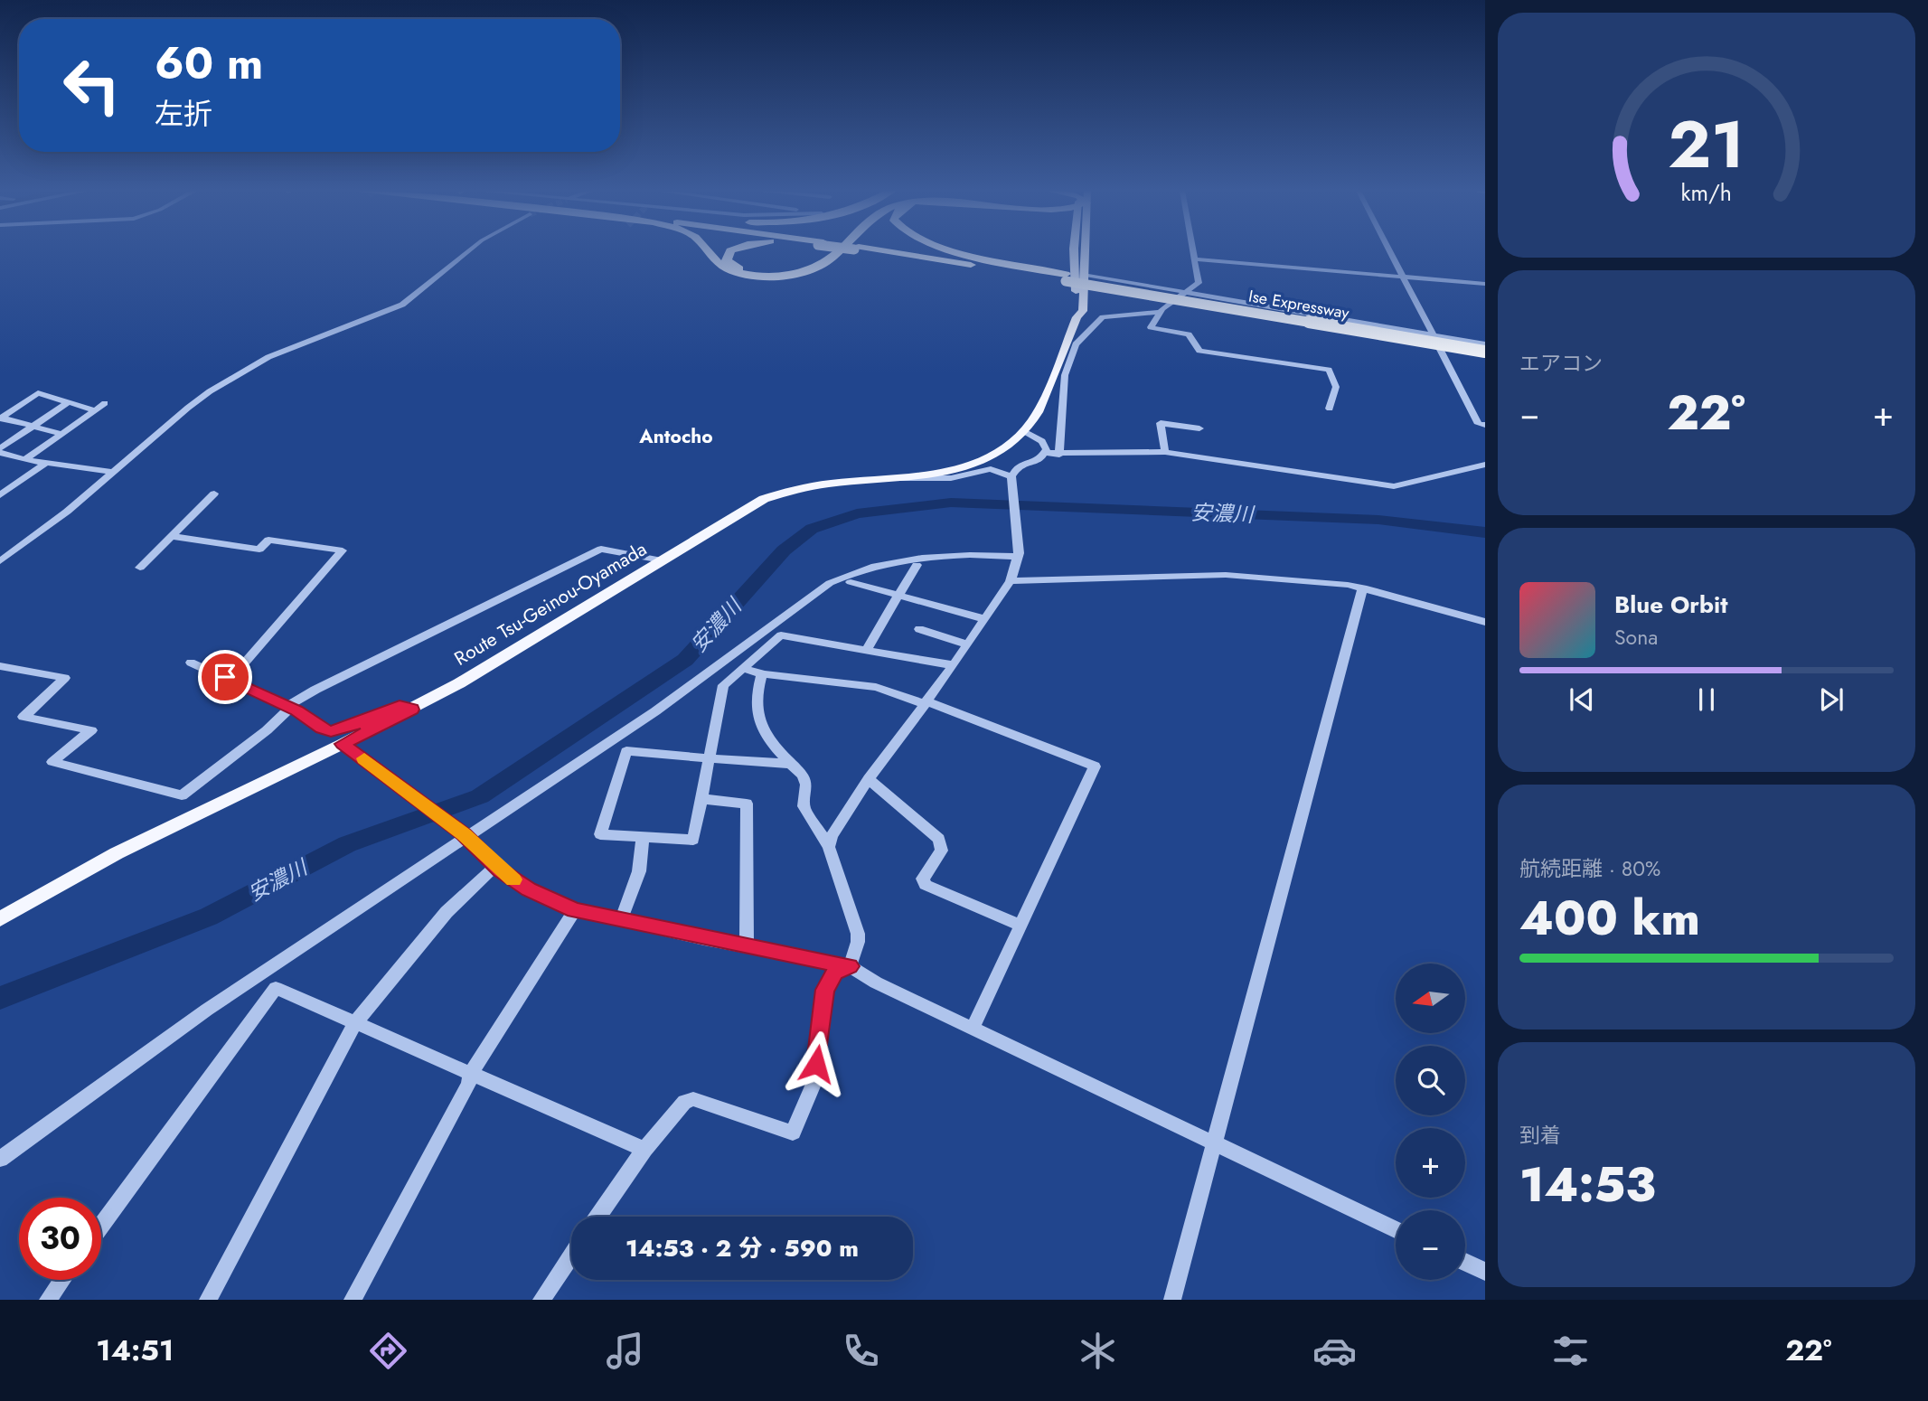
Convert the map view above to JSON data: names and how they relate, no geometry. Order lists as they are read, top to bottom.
{
  "streets": {
    "highway": ["Ise Expressway"],
    "main road": ["Route Tsu-Geinou-Oyamada"]
  },
  "districts": ["Antocho"],
  "water": ["安濃川"],
  "north": "left",
  "page": {
    "turn": ["60 m", "左折"],
    "tile": [
      "エアコン",
      ["航続距離 · 80%", "400 km"],
      ["到着", "14:53"]
    ],
    "heat": ["−", "22°", "+"],
    "song": ["Blue Orbit", "Sona"],
    "map_buttons": ["+", "−"],
    "limit": "30",
    "trip": "14:53 · 2 分 · 590 m",
    "tabs": ["14:51", "22°"],
    "gauge": ["21", "km/h"]
  }
}
